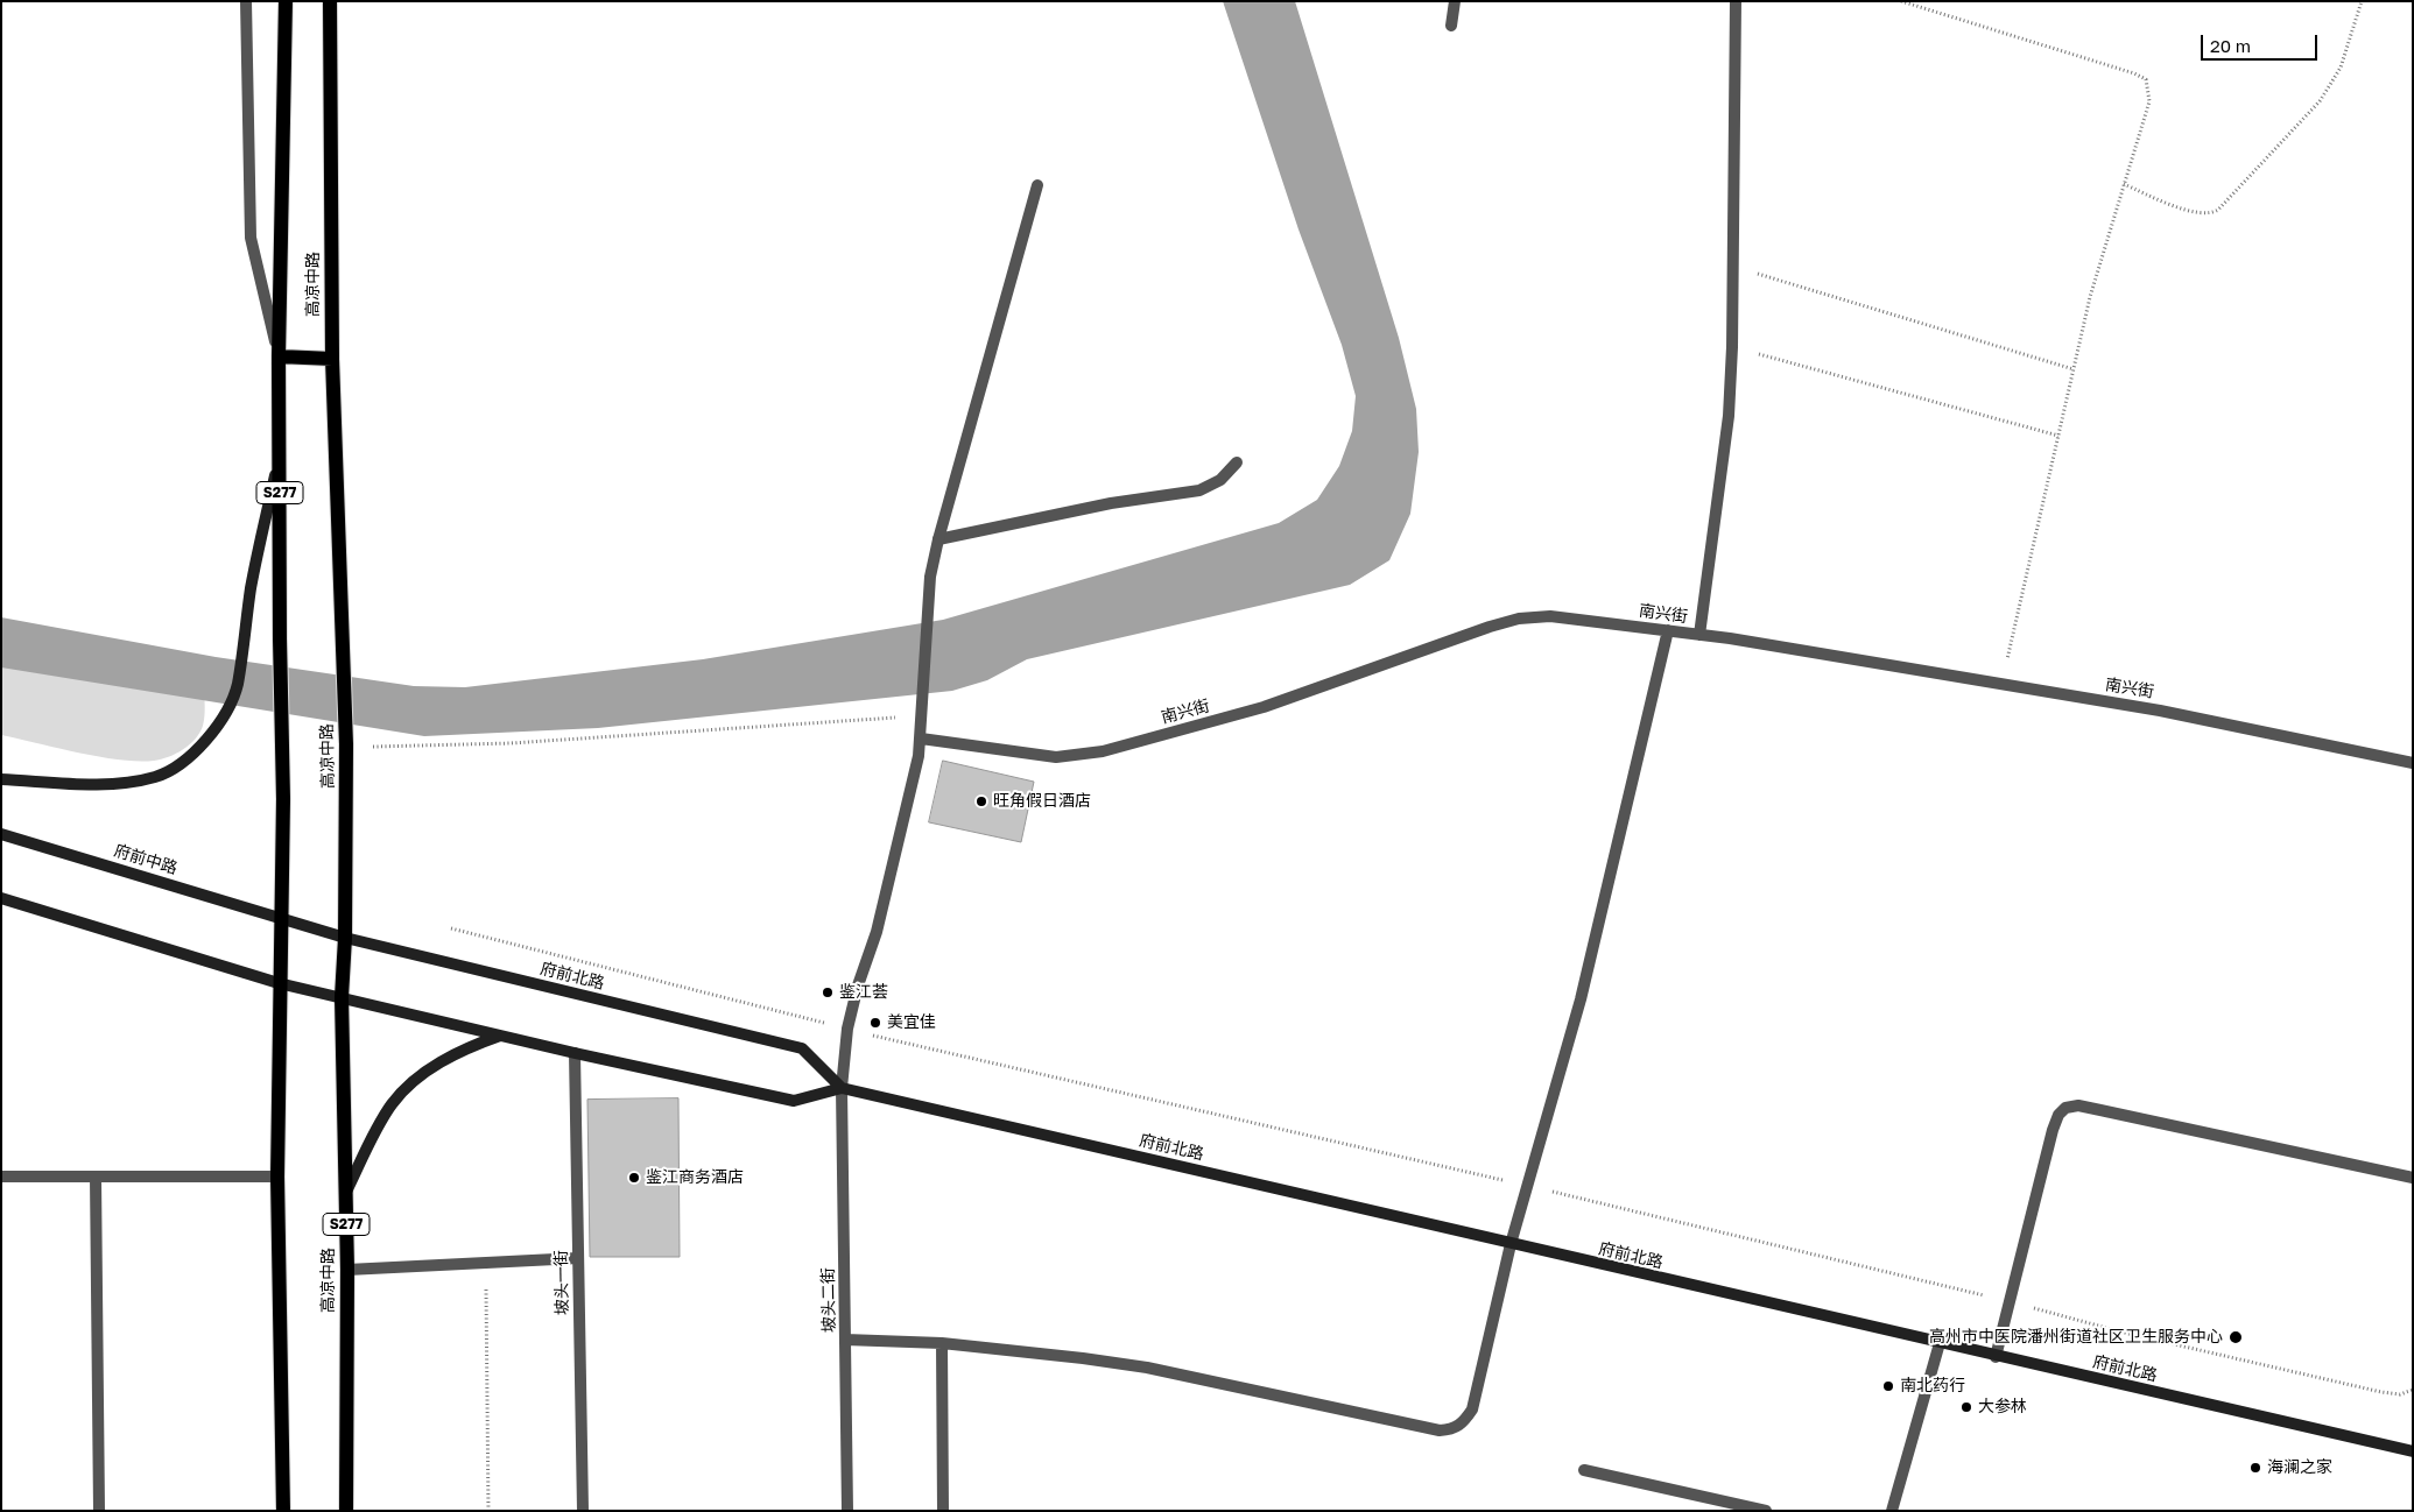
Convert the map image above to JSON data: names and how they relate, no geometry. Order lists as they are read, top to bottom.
{
  "streets": {
    "main road": [
      "高凉中路",
      "S277",
      "府前中路",
      "府前北路"
    ],
    "street": ["南兴街", "坡头一街", "坡头二街"]
  },
  "crossings": [
    ["高凉中路", "府前中路"],
    ["高凉中路", "府前北路"],
    ["南兴街", "坡头二街"],
    ["府前中路", "府前北路"],
    ["府前北路", "坡头一街"],
    ["府前北路", "坡头二街"]
  ],
  "places": [
    "旺角假日酒店",
    "鉴江荟",
    "美宜佳",
    "鉴江商务酒店",
    "高州市中医院潘州街道社区卫生服务中心",
    "南北药行",
    "大参林",
    "海澜之家"
  ],
  "scale_bar": "20 m"
}
